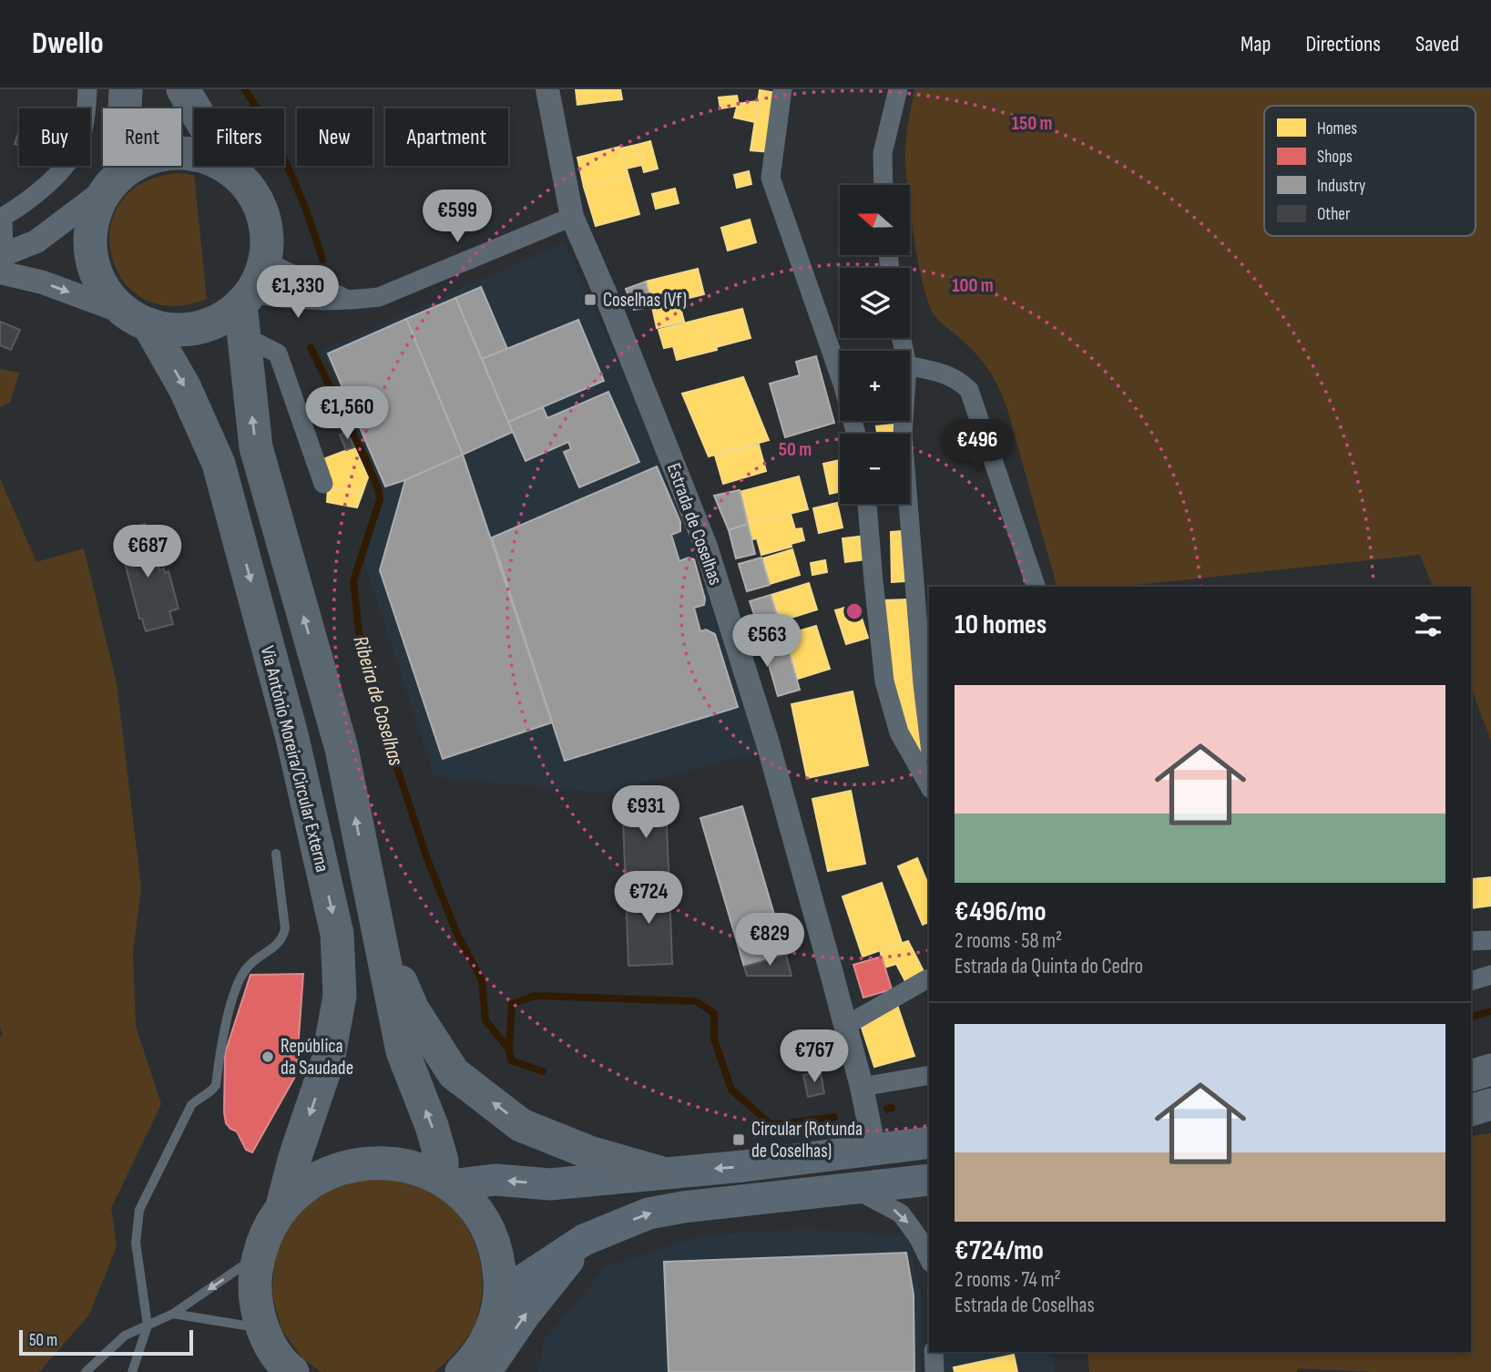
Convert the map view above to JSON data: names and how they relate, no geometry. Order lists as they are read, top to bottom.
{
  "streets": {
    "highway": ["Via António Moreira/Circular Externa"],
    "street": ["Estrada de Coselhas"]
  },
  "water": ["Ribeira de Coselhas"],
  "places": {
    "transit": ["Coselhas (Vf)", "Circular (Rotunda de Coselhas)"],
    "other": ["República da Saudade"]
  },
  "legend": [
    "Homes",
    "Shops",
    "Industry",
    "Other"
  ],
  "scale_bar": "50 m",
  "north": "left",
  "page": {
    "header": "Dwello",
    "nav": ["Map", "Directions", "Saved"],
    "chip": [
      "Buy",
      "Rent",
      "Filters",
      "New",
      "Apartment"
    ],
    "map_buttons": ["+", "−"],
    "price": [
      "€599",
      "€1,330",
      "€1,560",
      "€496",
      "€687",
      "€563",
      "€931",
      "€724",
      "€829",
      "€767"
    ],
    "heading": "10 homes",
    "list": [
      {
        "name": "€496/mo",
        "note": "2 rooms · 58 m² · Estrada da Quinta do Cedro"
      },
      {
        "name": "€724/mo",
        "note": "2 rooms · 74 m² · Estrada de Coselhas"
      }
    ],
    "scale": "50 m"
  },
  "rings": ["150 m", "100 m", "50 m"]
}
